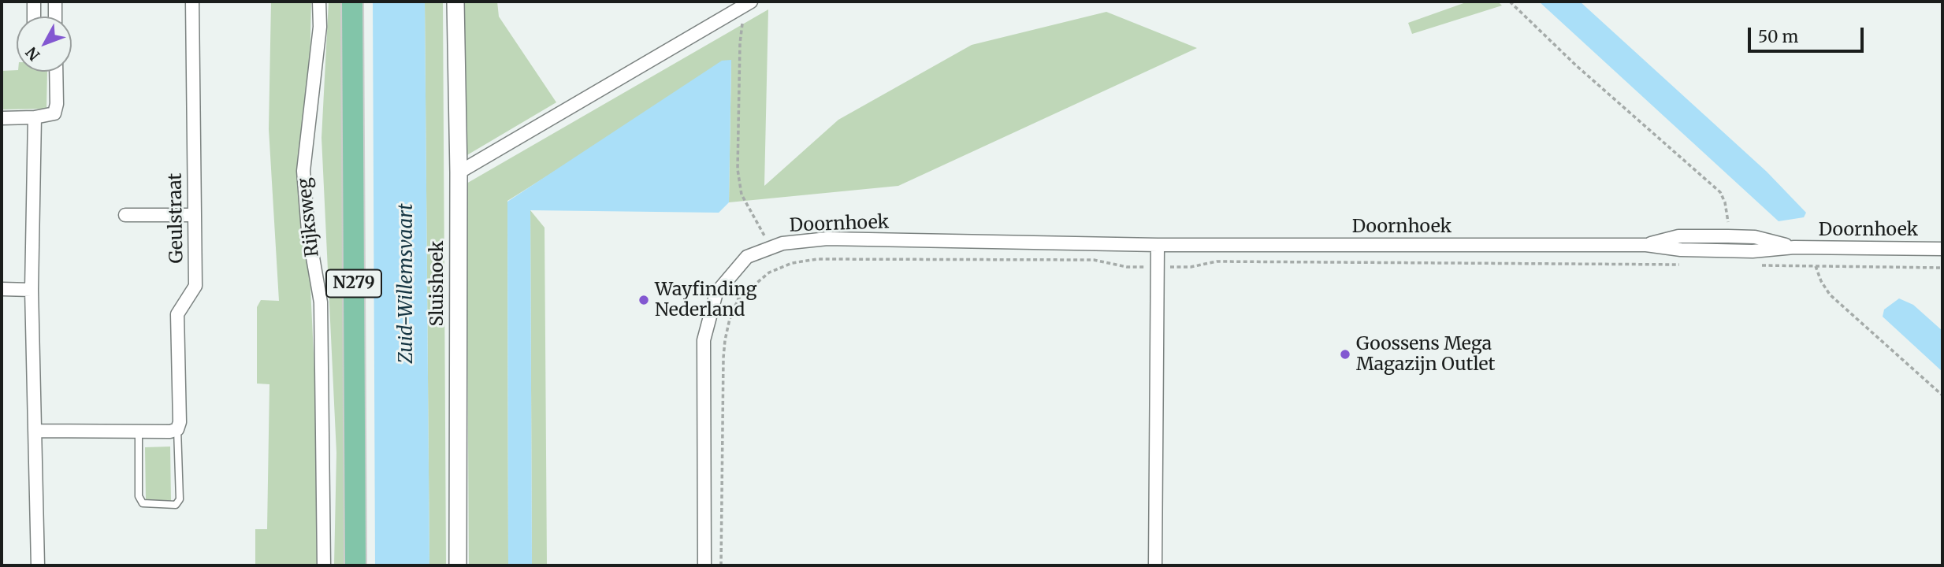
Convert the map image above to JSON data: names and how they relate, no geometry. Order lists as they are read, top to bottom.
{
  "streets": {
    "main road": ["N279"],
    "street": [
      "Rijksweg",
      "Geulstraat",
      "Doornhoek",
      "Sluishoek"
    ]
  },
  "water": ["Zuid-Willemsvaart"],
  "places": ["Wayfinding Nederland", "Goossens Mega Magazijn Outlet"],
  "scale_bar": "50 m",
  "north": "bottom left"
}
